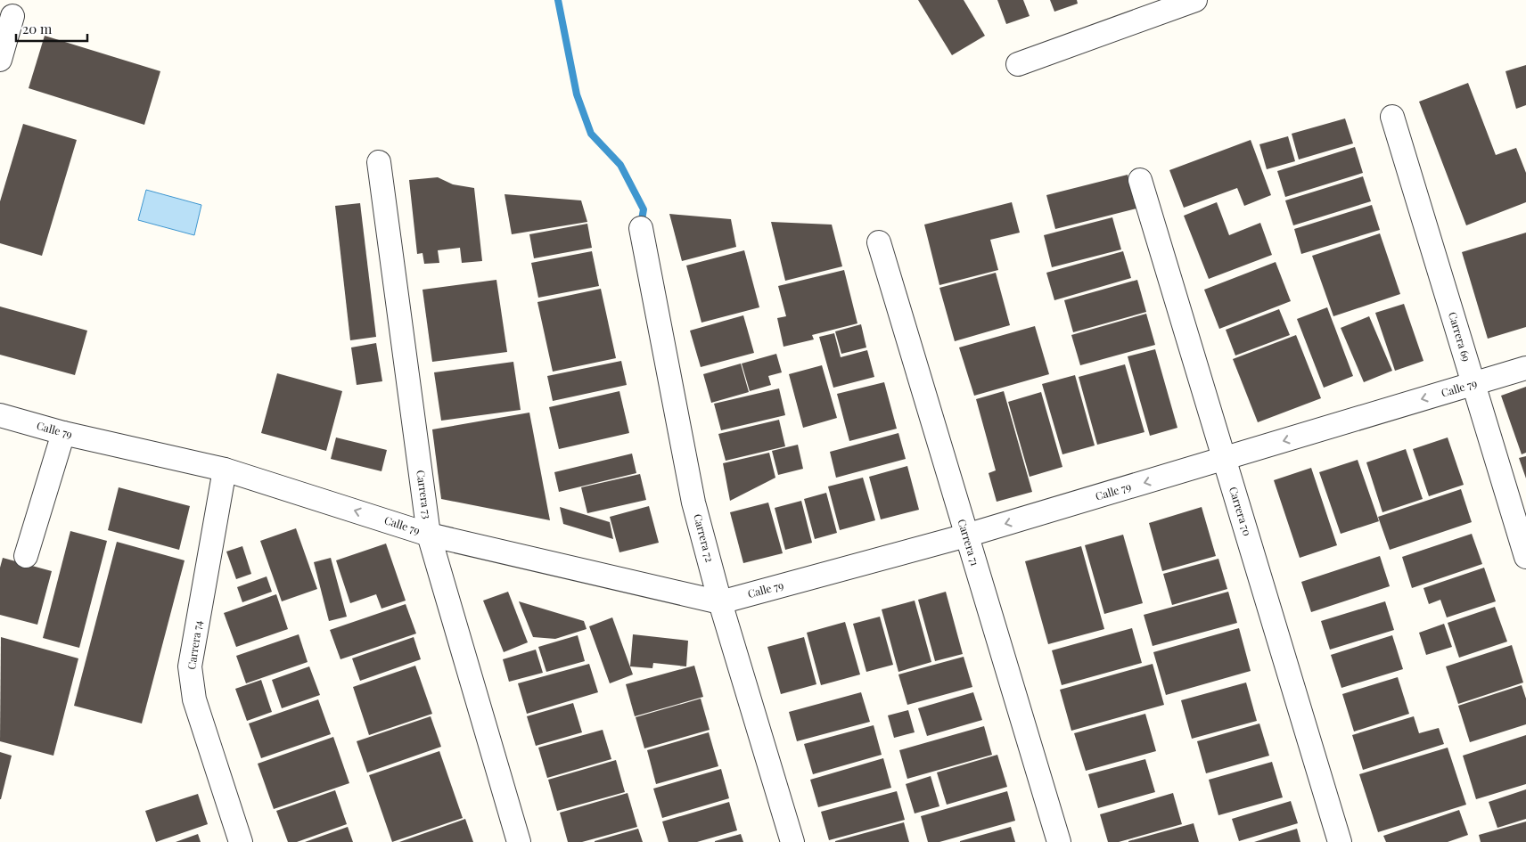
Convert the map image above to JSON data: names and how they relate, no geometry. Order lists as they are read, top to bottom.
{
  "streets": {
    "street": [
      "Carrera 69",
      "Calle 79",
      "Carrera 73",
      "Carrera 70",
      "Carrera 72",
      "Carrera 71",
      "Carrera 74"
    ]
  },
  "crossings": [
    ["Carrera 69", "Calle 79"],
    ["Calle 79", "Carrera 73"],
    ["Calle 79", "Carrera 70"],
    ["Calle 79", "Carrera 72"],
    ["Calle 79", "Carrera 71"],
    ["Calle 79", "Carrera 74"]
  ],
  "one_way": ["Calle 79"],
  "scale_bar": "20 m"
}
